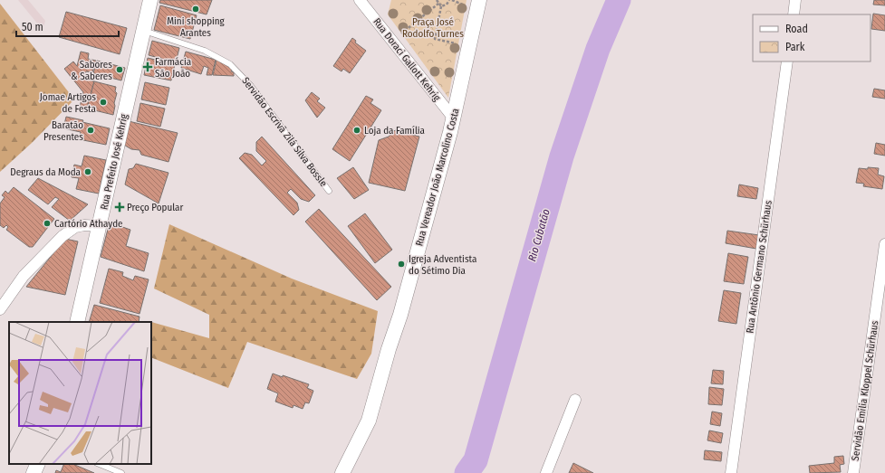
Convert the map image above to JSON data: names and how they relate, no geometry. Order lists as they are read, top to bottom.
{
  "streets": {
    "main road": ["Rua Prefeito José Kehrig", "Rua Vereador João Marcolino Costa"],
    "street": ["Rua Doraci Gallott Kehrig", "Rua Antônio Germano Schürhaus", "Servidão Emília Kloppel Schürhaus"],
    "lane": ["Servidão Escrivã Zilá Silva Bossle"]
  },
  "crossings": [
    ["Rua Doraci Gallott Kehrig", "Rua Vereador João Marcolino Costa"],
    ["Servidão Escrivã Zilá Silva Bossle", "Rua Prefeito José Kehrig"]
  ],
  "water": ["Rio Cubatão"],
  "parks": ["Praça José Rodolfo Turnes"],
  "places": {
    "other": [
      "Mini shopping Arantes",
      "Sabores & Saberes",
      "Jomae Artigos de Festa",
      "Baratão Presentes",
      "Loja da Família",
      "Degraus da Moda",
      "Cartório Athayde",
      "Igreja Adventista do Sétimo Dia"
    ],
    "health": ["Farmácia São João", "Preço Popular"]
  },
  "legend": ["Road", "Park"],
  "scale_bar": "50 m"
}
